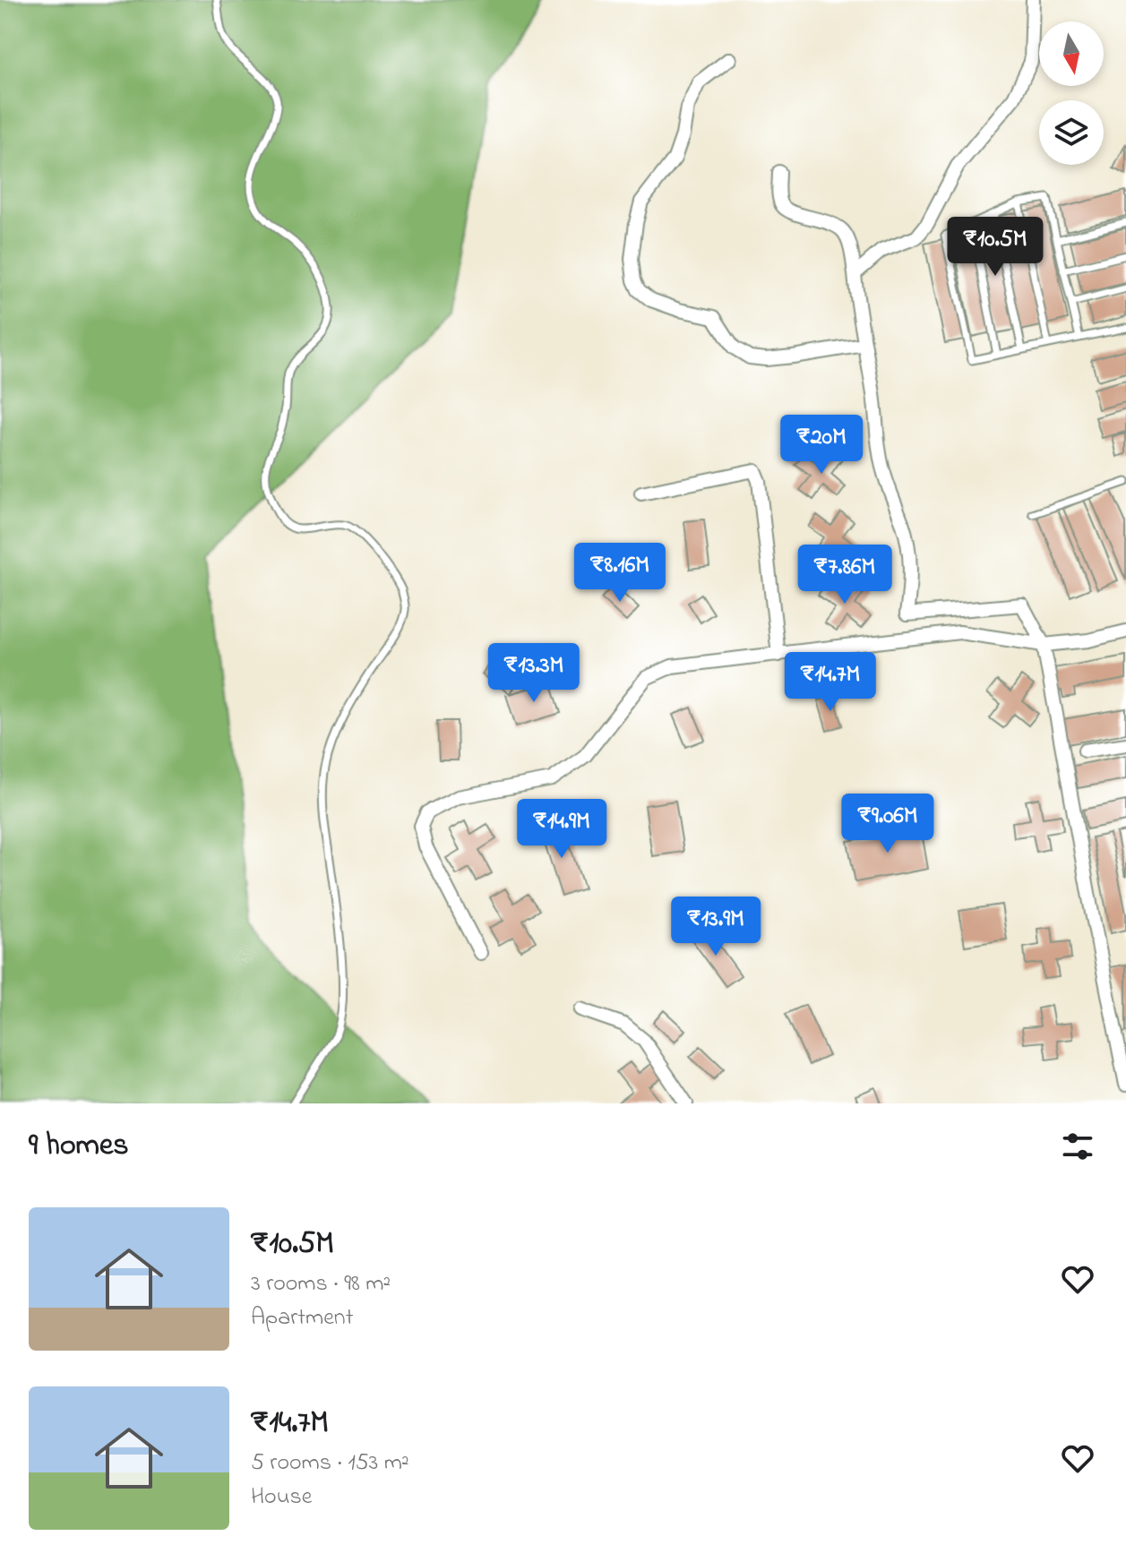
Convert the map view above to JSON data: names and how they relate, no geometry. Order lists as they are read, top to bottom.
{
  "north": "bottom",
  "page": {
    "price": [
      "₹10.5M",
      "₹20M",
      "₹8.16M",
      "₹7.86M",
      "₹13.3M",
      "₹14.7M",
      "₹9.06M",
      "₹14.9M",
      "₹13.9M"
    ],
    "heading": "9 homes",
    "list": [
      {
        "name": "₹10.5M",
        "note": "3 rooms · 98 m² · Apartment"
      },
      {
        "name": "₹14.7M",
        "note": "5 rooms · 153 m² · House"
      }
    ]
  }
}
